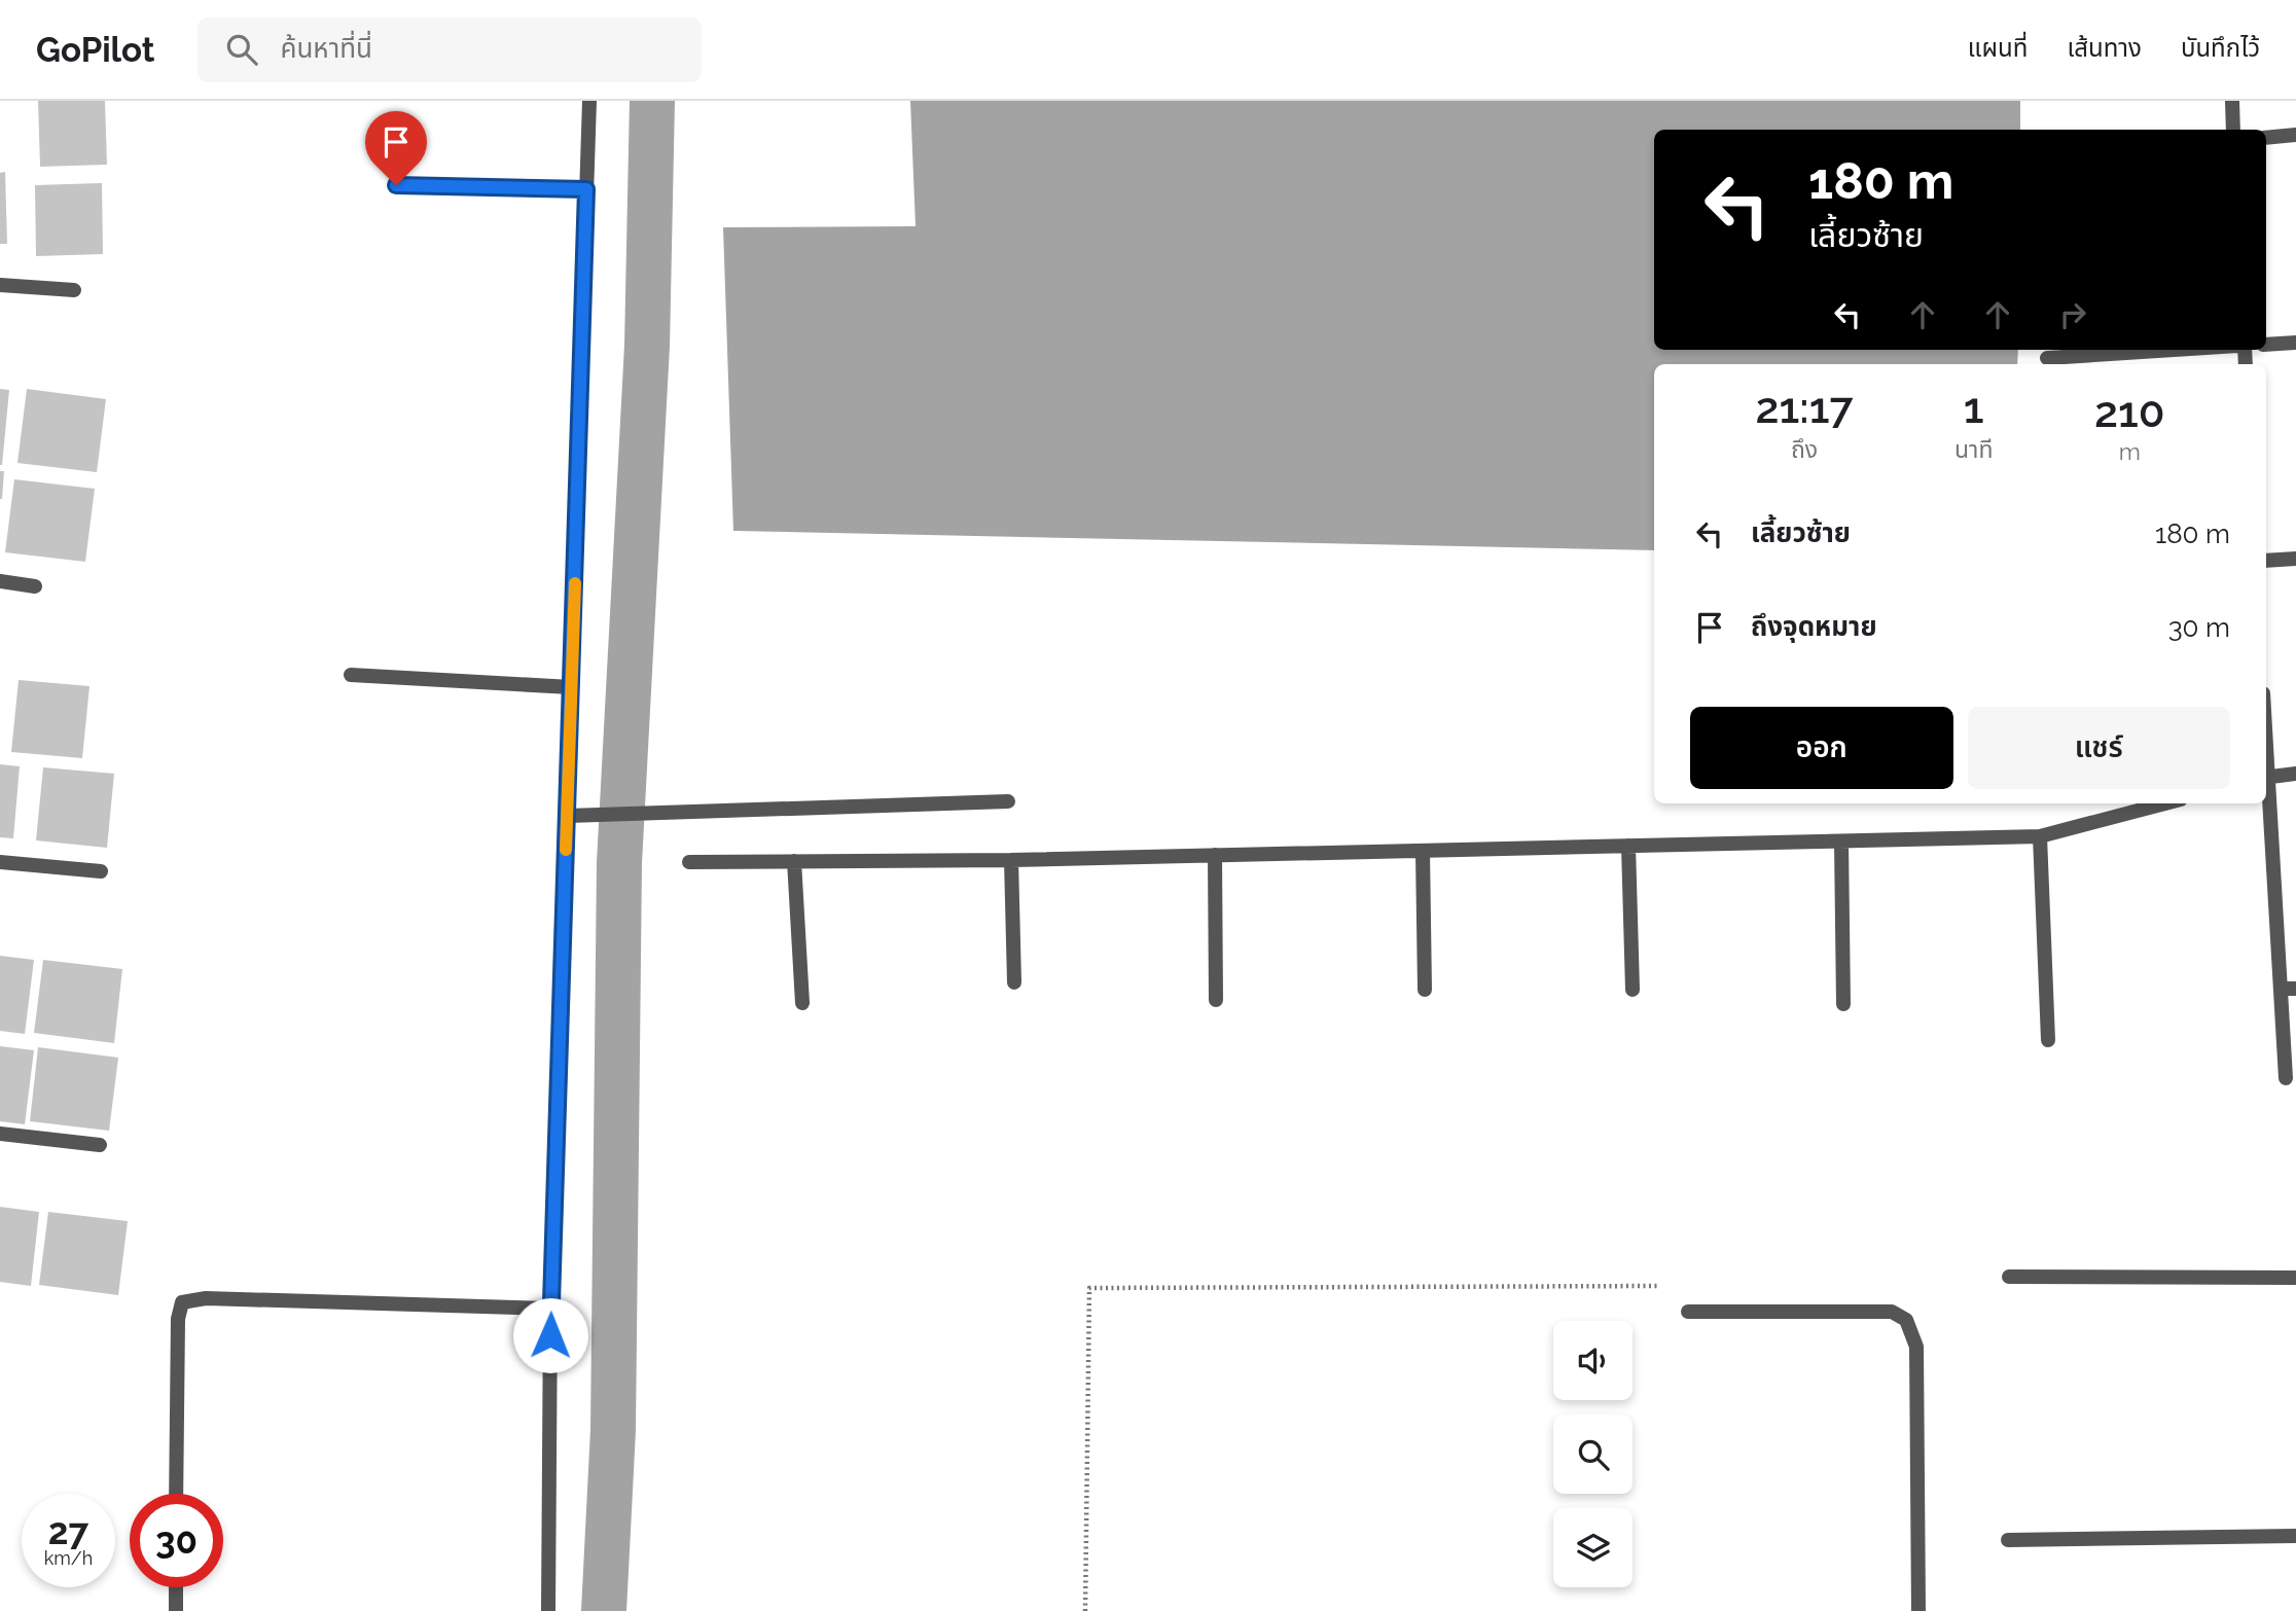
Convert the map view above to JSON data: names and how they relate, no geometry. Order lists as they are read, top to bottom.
{
  "page": {
    "header": "GoPilot",
    "search": "ค้นหาที่นี่",
    "nav": ["แผนที่", "เส้นทาง", "บันทึกไว้"],
    "turn": ["180 m", "เลี้ยวซ้าย"],
    "eta": [
      "21:17",
      "ถึง",
      "1",
      "นาที",
      "210",
      "m"
    ],
    "list": [
      {
        "name": "เลี้ยวซ้าย",
        "value": "180 m"
      },
      {
        "name": "ถึงจุดหมาย",
        "value": "30 m"
      }
    ],
    "buttons": ["ออก", "แชร์"],
    "speed": "27 km/h",
    "limit": "30"
  }
}
